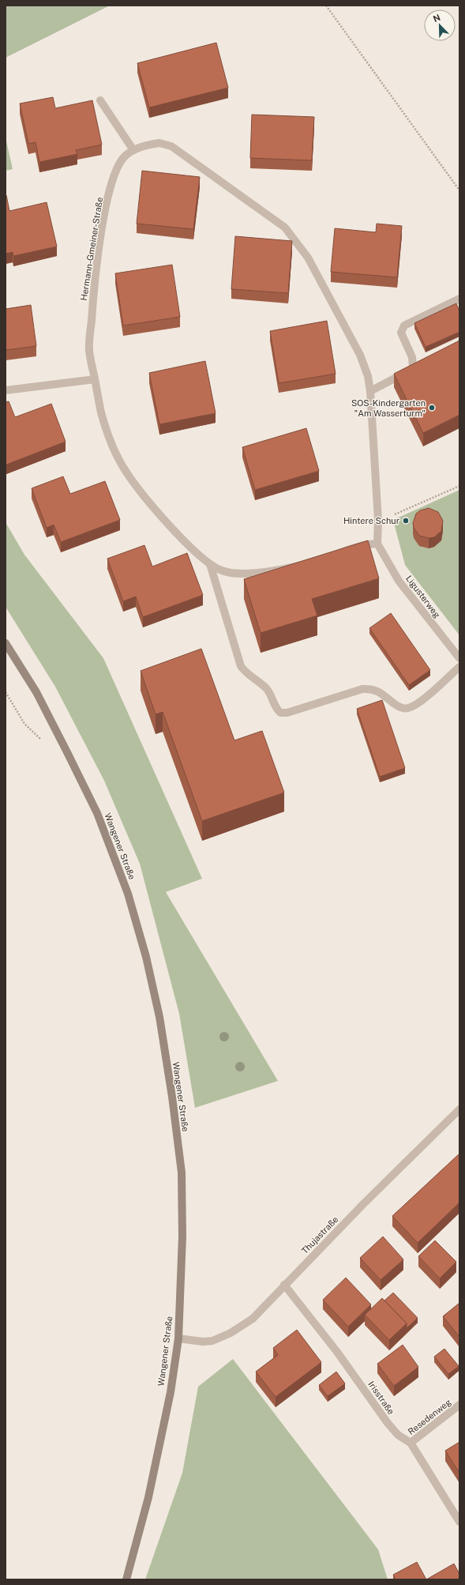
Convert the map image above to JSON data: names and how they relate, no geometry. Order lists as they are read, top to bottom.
{
  "streets": {
    "main road": ["Wangener Straße"],
    "street": [
      "Hermann-Gmeiner-Straße",
      "Ligusterweg",
      "Thujastraße",
      "Irisstraße",
      "Resedenweg"
    ]
  },
  "crossings": [
    ["Hermann-Gmeiner-Straße", "Ligusterweg"],
    ["Wangener Straße", "Thujastraße"],
    ["Thujastraße", "Irisstraße"],
    ["Irisstraße", "Resedenweg"]
  ],
  "places": ["SOS-Kindergarten \"Am Wasserturm\"", "Hintere Schur"],
  "north": "top left"
}
